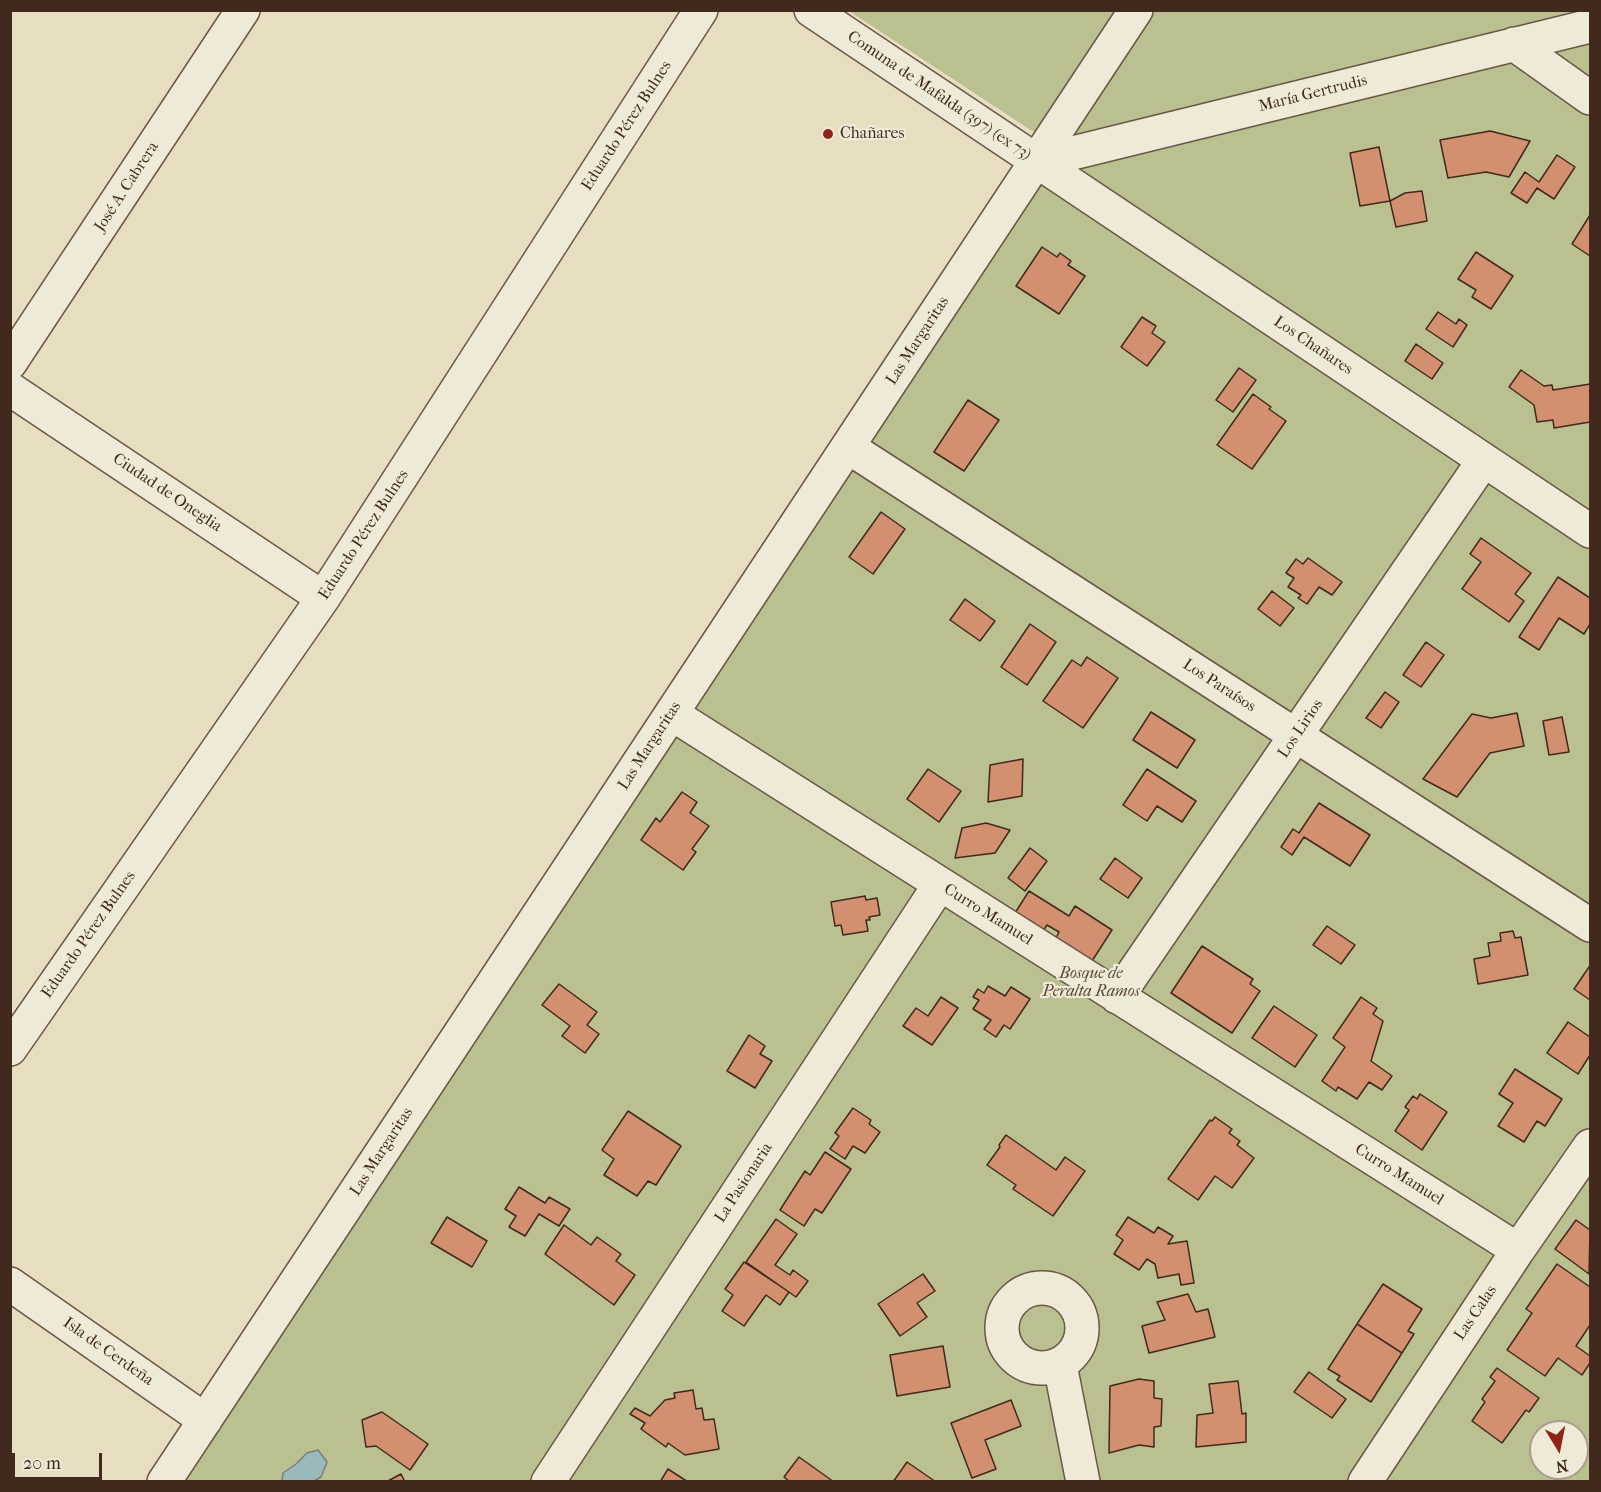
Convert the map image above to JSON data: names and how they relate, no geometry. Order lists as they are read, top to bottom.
{
  "streets": {
    "street": [
      "María Gertrudis",
      "Comuna de Mafalda (397) (ex 73)",
      "Eduardo Pérez Bulnes",
      "José A. Cabrera",
      "Las Margaritas",
      "Los Chañares",
      "Ciudad de Oneglia",
      "Los Paraísos",
      "Los Lirios",
      "Curro Mamuel",
      "La Pasionaria",
      "Las Calas",
      "Isla de Cerdeña"
    ]
  },
  "crossings": [
    ["María Gertrudis", "Comuna de Mafalda (397) (ex 73)"],
    ["María Gertrudis", "Las Margaritas"],
    ["María Gertrudis", "Los Chañares"],
    ["Comuna de Mafalda (397) (ex 73)", "Las Margaritas"],
    ["Comuna de Mafalda (397) (ex 73)", "Los Chañares"],
    ["Eduardo Pérez Bulnes", "Ciudad de Oneglia"],
    ["Las Margaritas", "Los Chañares"],
    ["Las Margaritas", "Los Paraísos"],
    ["Las Margaritas", "Curro Mamuel"],
    ["Las Margaritas", "Isla de Cerdeña"],
    ["Los Chañares", "Los Lirios"],
    ["Los Paraísos", "Los Lirios"],
    ["Los Lirios", "Curro Mamuel"],
    ["Curro Mamuel", "La Pasionaria"],
    ["Curro Mamuel", "Las Calas"]
  ],
  "parks": ["Bosque de Peralta Ramos"],
  "places": ["Chañares"],
  "scale_bar": "20 m",
  "north": "bottom"
}
